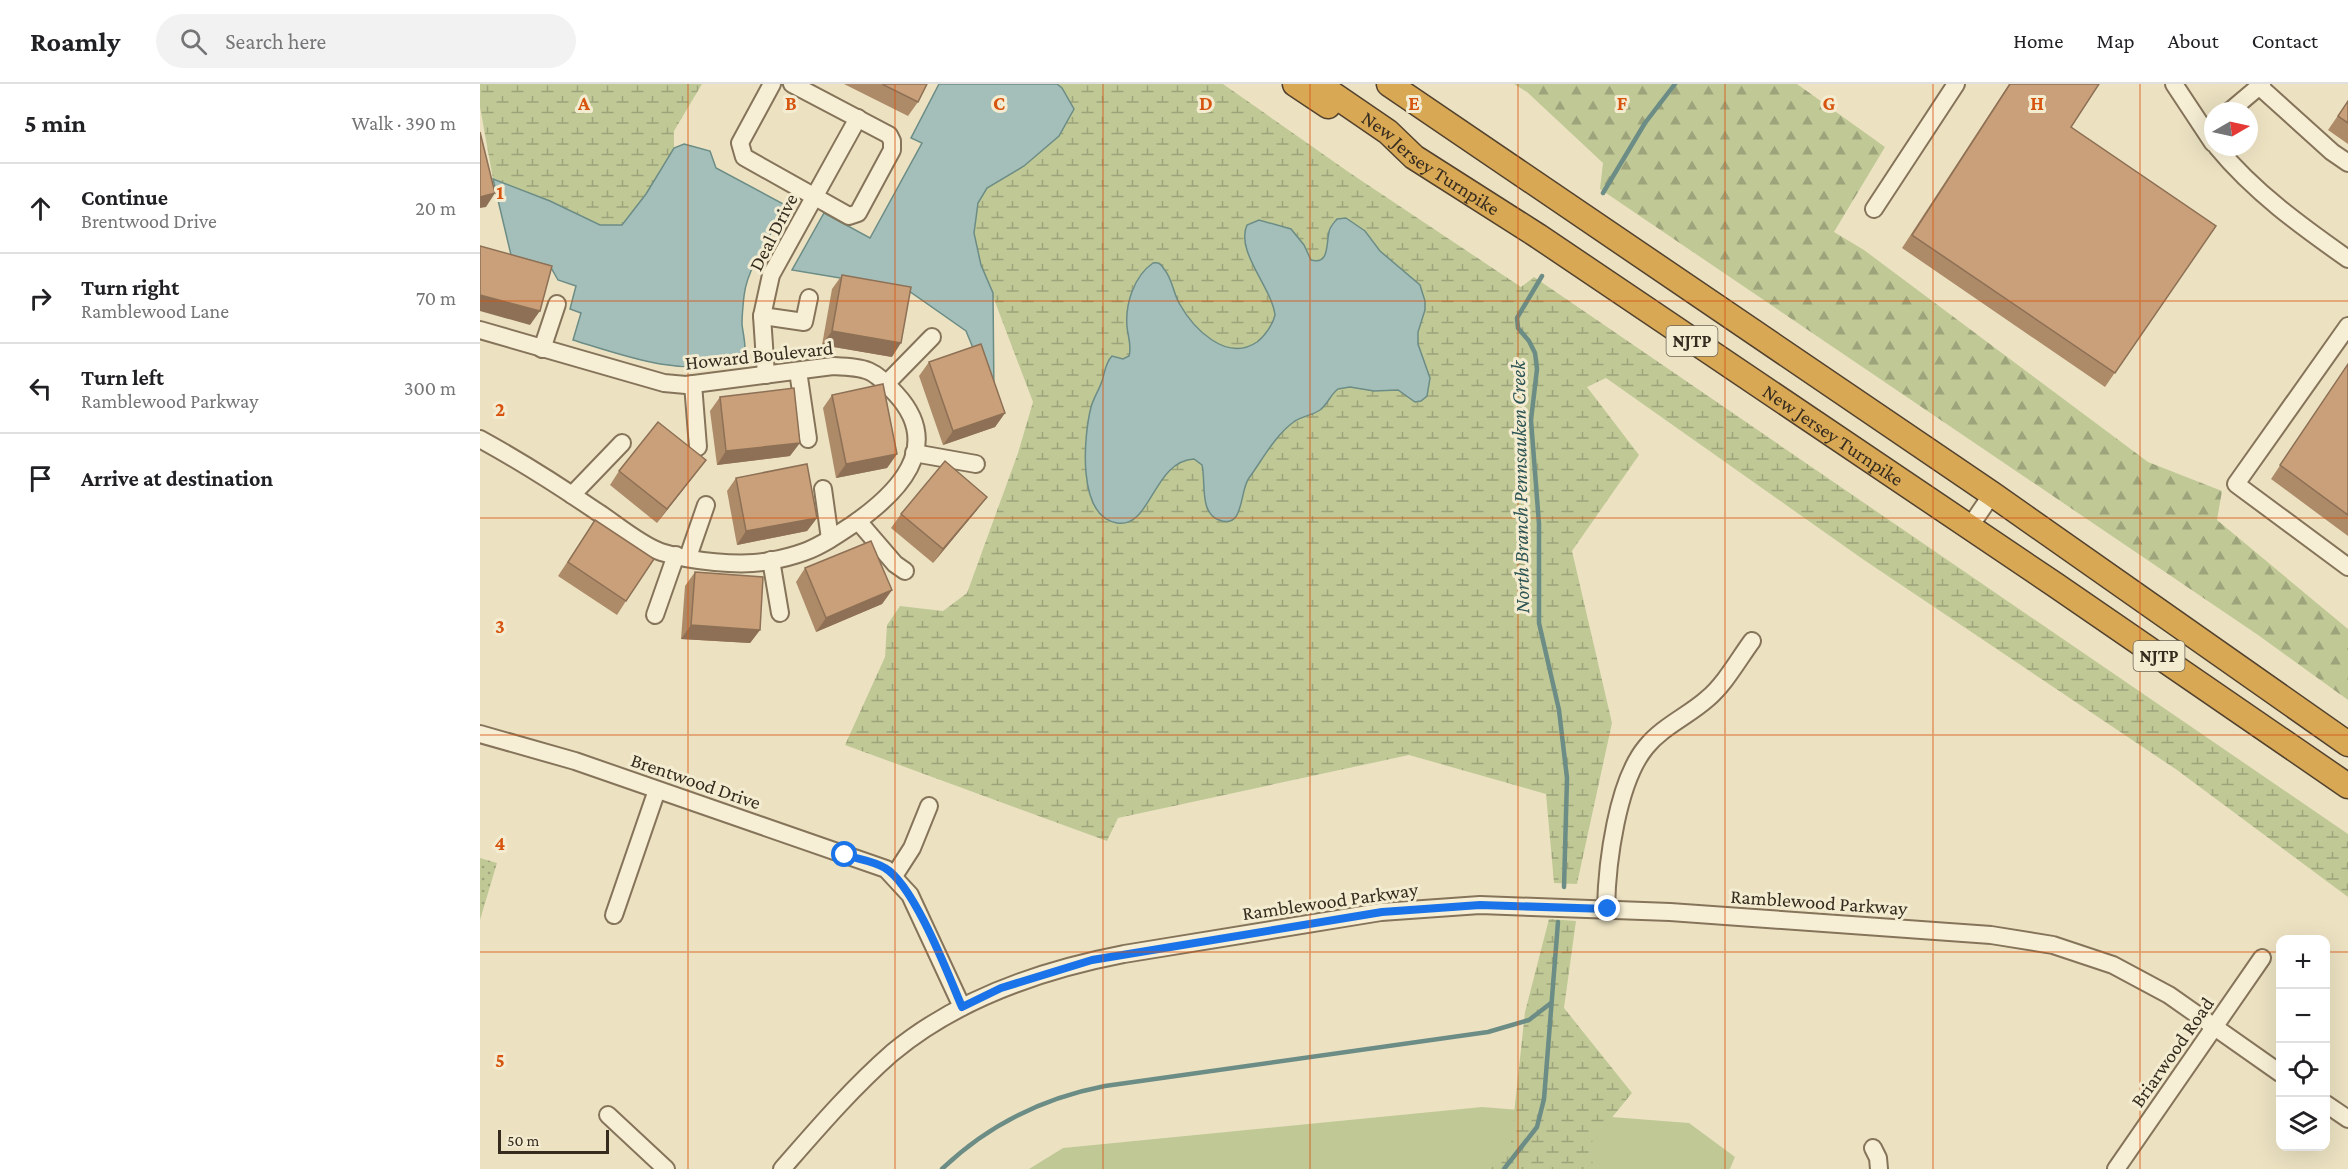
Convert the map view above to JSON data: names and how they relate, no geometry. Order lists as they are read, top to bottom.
{
  "streets": {
    "highway": ["New Jersey Turnpike", "NJTP"],
    "street": [
      "Deal Drive",
      "Howard Boulevard",
      "Brentwood Drive",
      "Ramblewood Parkway",
      "Briarwood Road"
    ]
  },
  "crossings": [
    ["Deal Drive", "Howard Boulevard"],
    ["Ramblewood Parkway", "Briarwood Road"]
  ],
  "water": ["North Branch Pennsauken Creek"],
  "scale_bar": "50 m",
  "north": "right",
  "page": {
    "header": "Roamly",
    "search": "Search here",
    "nav": [
      "Home",
      "Map",
      "About",
      "Contact"
    ],
    "heading": ["5 min", "Walk · 390 m"],
    "list": [
      ["Continue", "Brentwood Drive", "20 m"],
      ["Turn right", "Ramblewood Lane", "70 m"],
      ["Turn left", "Ramblewood Parkway", "300 m"],
      "Arrive at destination"
    ],
    "map_buttons": ["+", "−"],
    "scale": "50 m"
  },
  "grid": {
    "columns": [
      "A",
      "B",
      "C",
      "D",
      "E",
      "F",
      "G",
      "H"
    ],
    "rows": [
      "1",
      "2",
      "3",
      "4",
      "5"
    ]
  }
}
